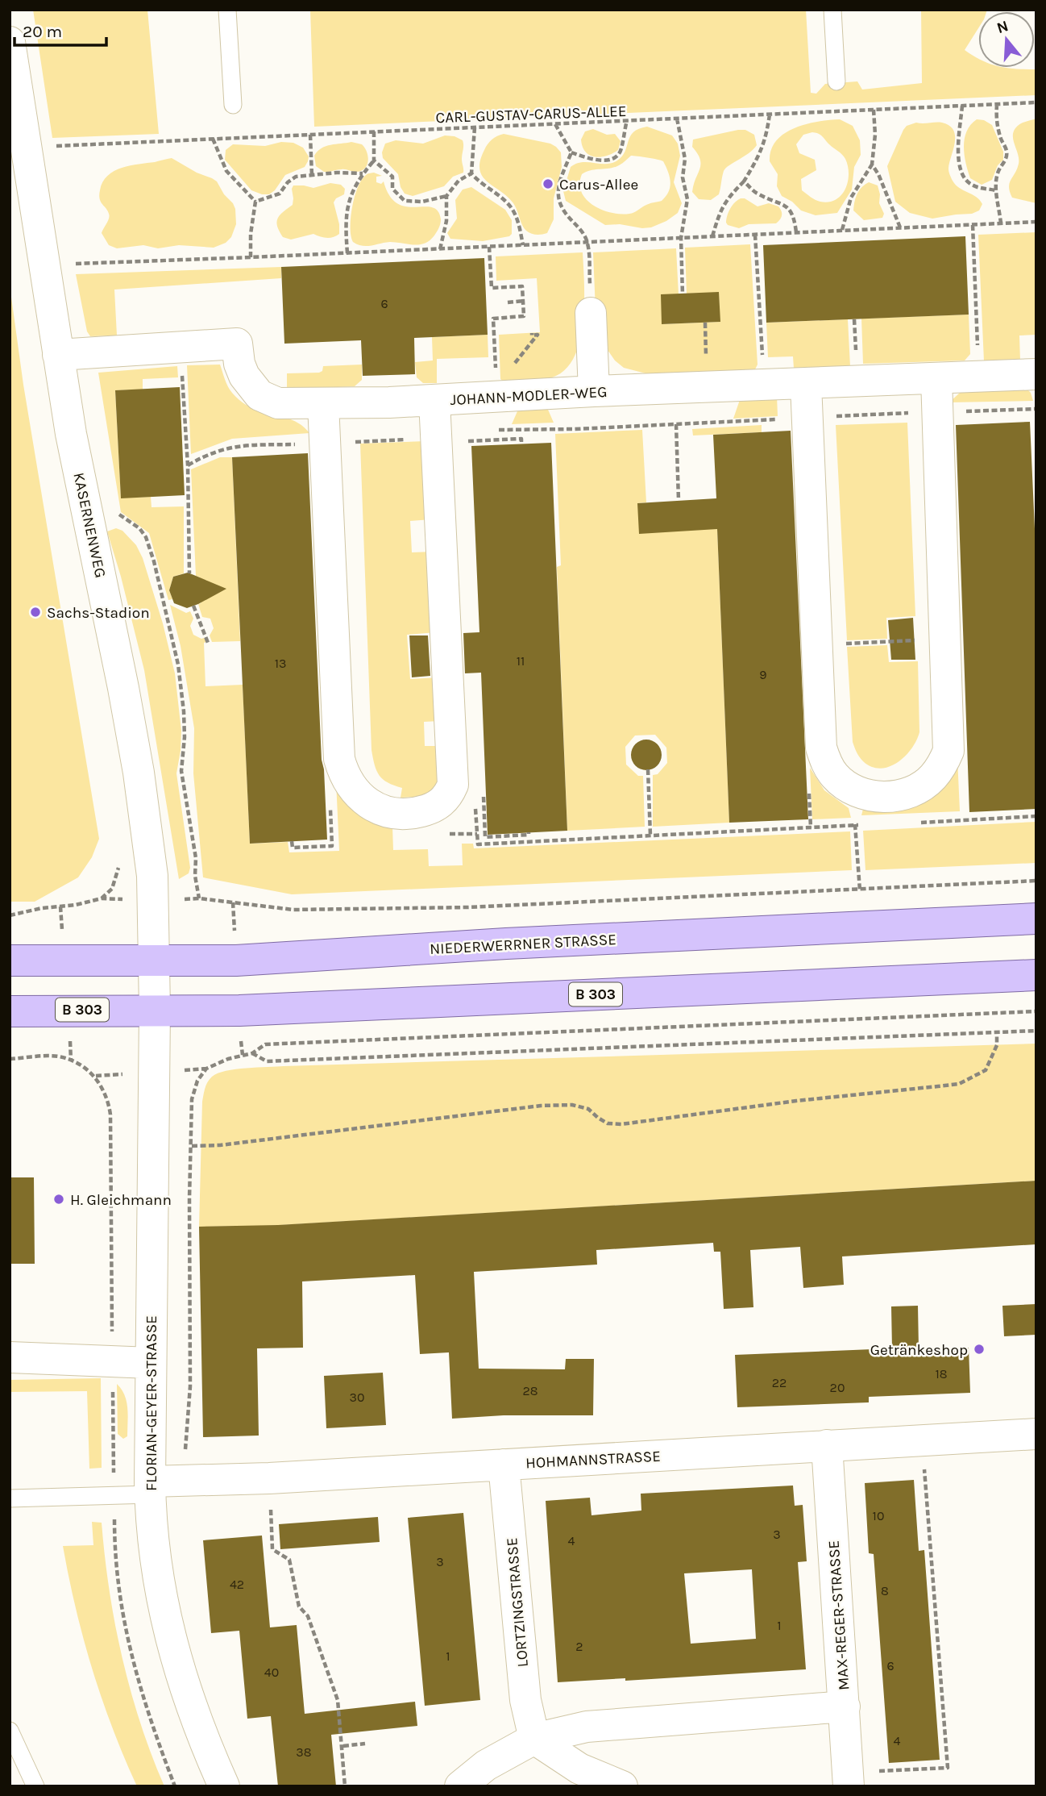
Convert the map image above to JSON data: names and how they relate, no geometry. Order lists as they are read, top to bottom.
{
  "streets": {
    "main road": ["NIEDERWERRNER STRASSE", "B 303"],
    "street": [
      "JOHANN-MODLER-WEG",
      "KASERNENWEG",
      "FLORIAN-GEYER-STRASSE",
      "HOHMANNSTRASSE",
      "LORTZINGSTRASSE",
      "MAX-REGER-STRASSE"
    ],
    "path": ["CARL-GUSTAV-CARUS-ALLEE"]
  },
  "crossings": [
    ["CARL-GUSTAV-CARUS-ALLEE", "KASERNENWEG"],
    ["JOHANN-MODLER-WEG", "KASERNENWEG"],
    ["KASERNENWEG", "NIEDERWERRNER STRASSE"],
    ["KASERNENWEG", "B 303"],
    ["KASERNENWEG", "FLORIAN-GEYER-STRASSE"],
    ["B 303", "FLORIAN-GEYER-STRASSE"],
    ["FLORIAN-GEYER-STRASSE", "HOHMANNSTRASSE"],
    ["HOHMANNSTRASSE", "LORTZINGSTRASSE"],
    ["HOHMANNSTRASSE", "MAX-REGER-STRASSE"]
  ],
  "places": [
    "Carus-Allee",
    "Sachs-Stadion",
    "H. Gleichmann",
    "Getränkeshop"
  ],
  "house_numbers": [
    "6",
    "11",
    "13",
    "9",
    "18",
    "22",
    "20",
    "28",
    "30",
    "10",
    "3",
    "4",
    "3",
    "42",
    "8",
    "1",
    "2",
    "1",
    "6",
    "40",
    "4",
    "38"
  ],
  "scale_bar": "20 m",
  "north": "top"
}
